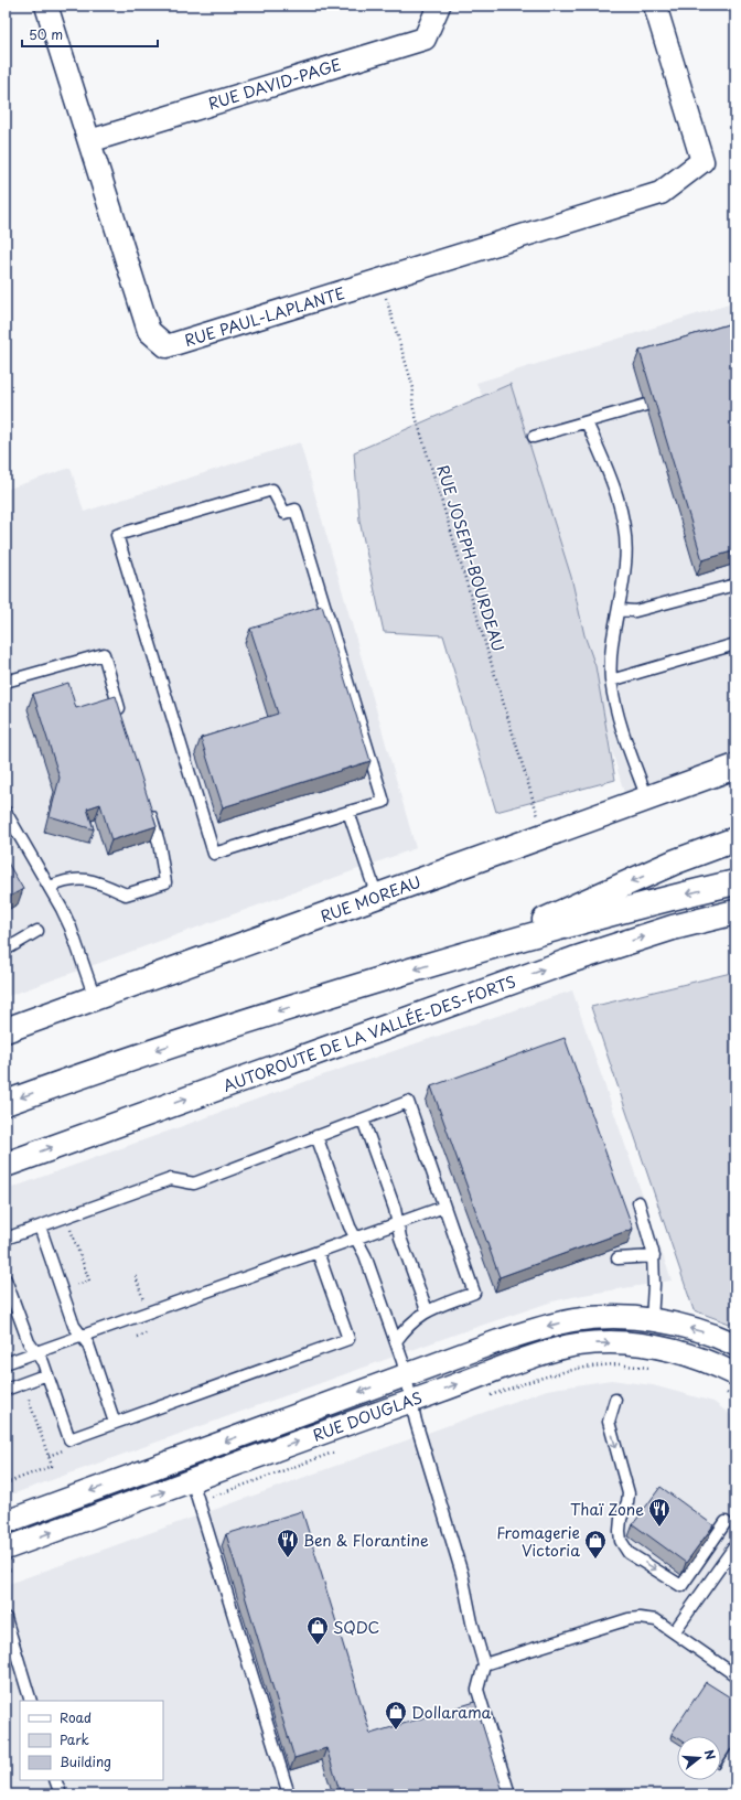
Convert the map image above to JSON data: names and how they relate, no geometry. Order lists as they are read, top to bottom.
{
  "streets": {
    "main road": ["RUE MOREAU", "AUTOROUTE DE LA VALLÉE-DES-FORTS"],
    "street": ["RUE DAVID-PAGE", "RUE PAUL-LAPLANTE", "RUE DOUGLAS"],
    "path": ["RUE JOSEPH-BOURDEAU"]
  },
  "crossings": [
    ["RUE DAVID-PAGE", "RUE PAUL-LAPLANTE"]
  ],
  "places": {
    "restaurant": ["Thaï Zone", "Ben & Florantine"],
    "shop": ["Fromagerie Victoria", "SQDC", "Dollarama"]
  },
  "legend": ["Road", "Park", "Building"],
  "scale_bar": "50 m",
  "north": "right"
}
